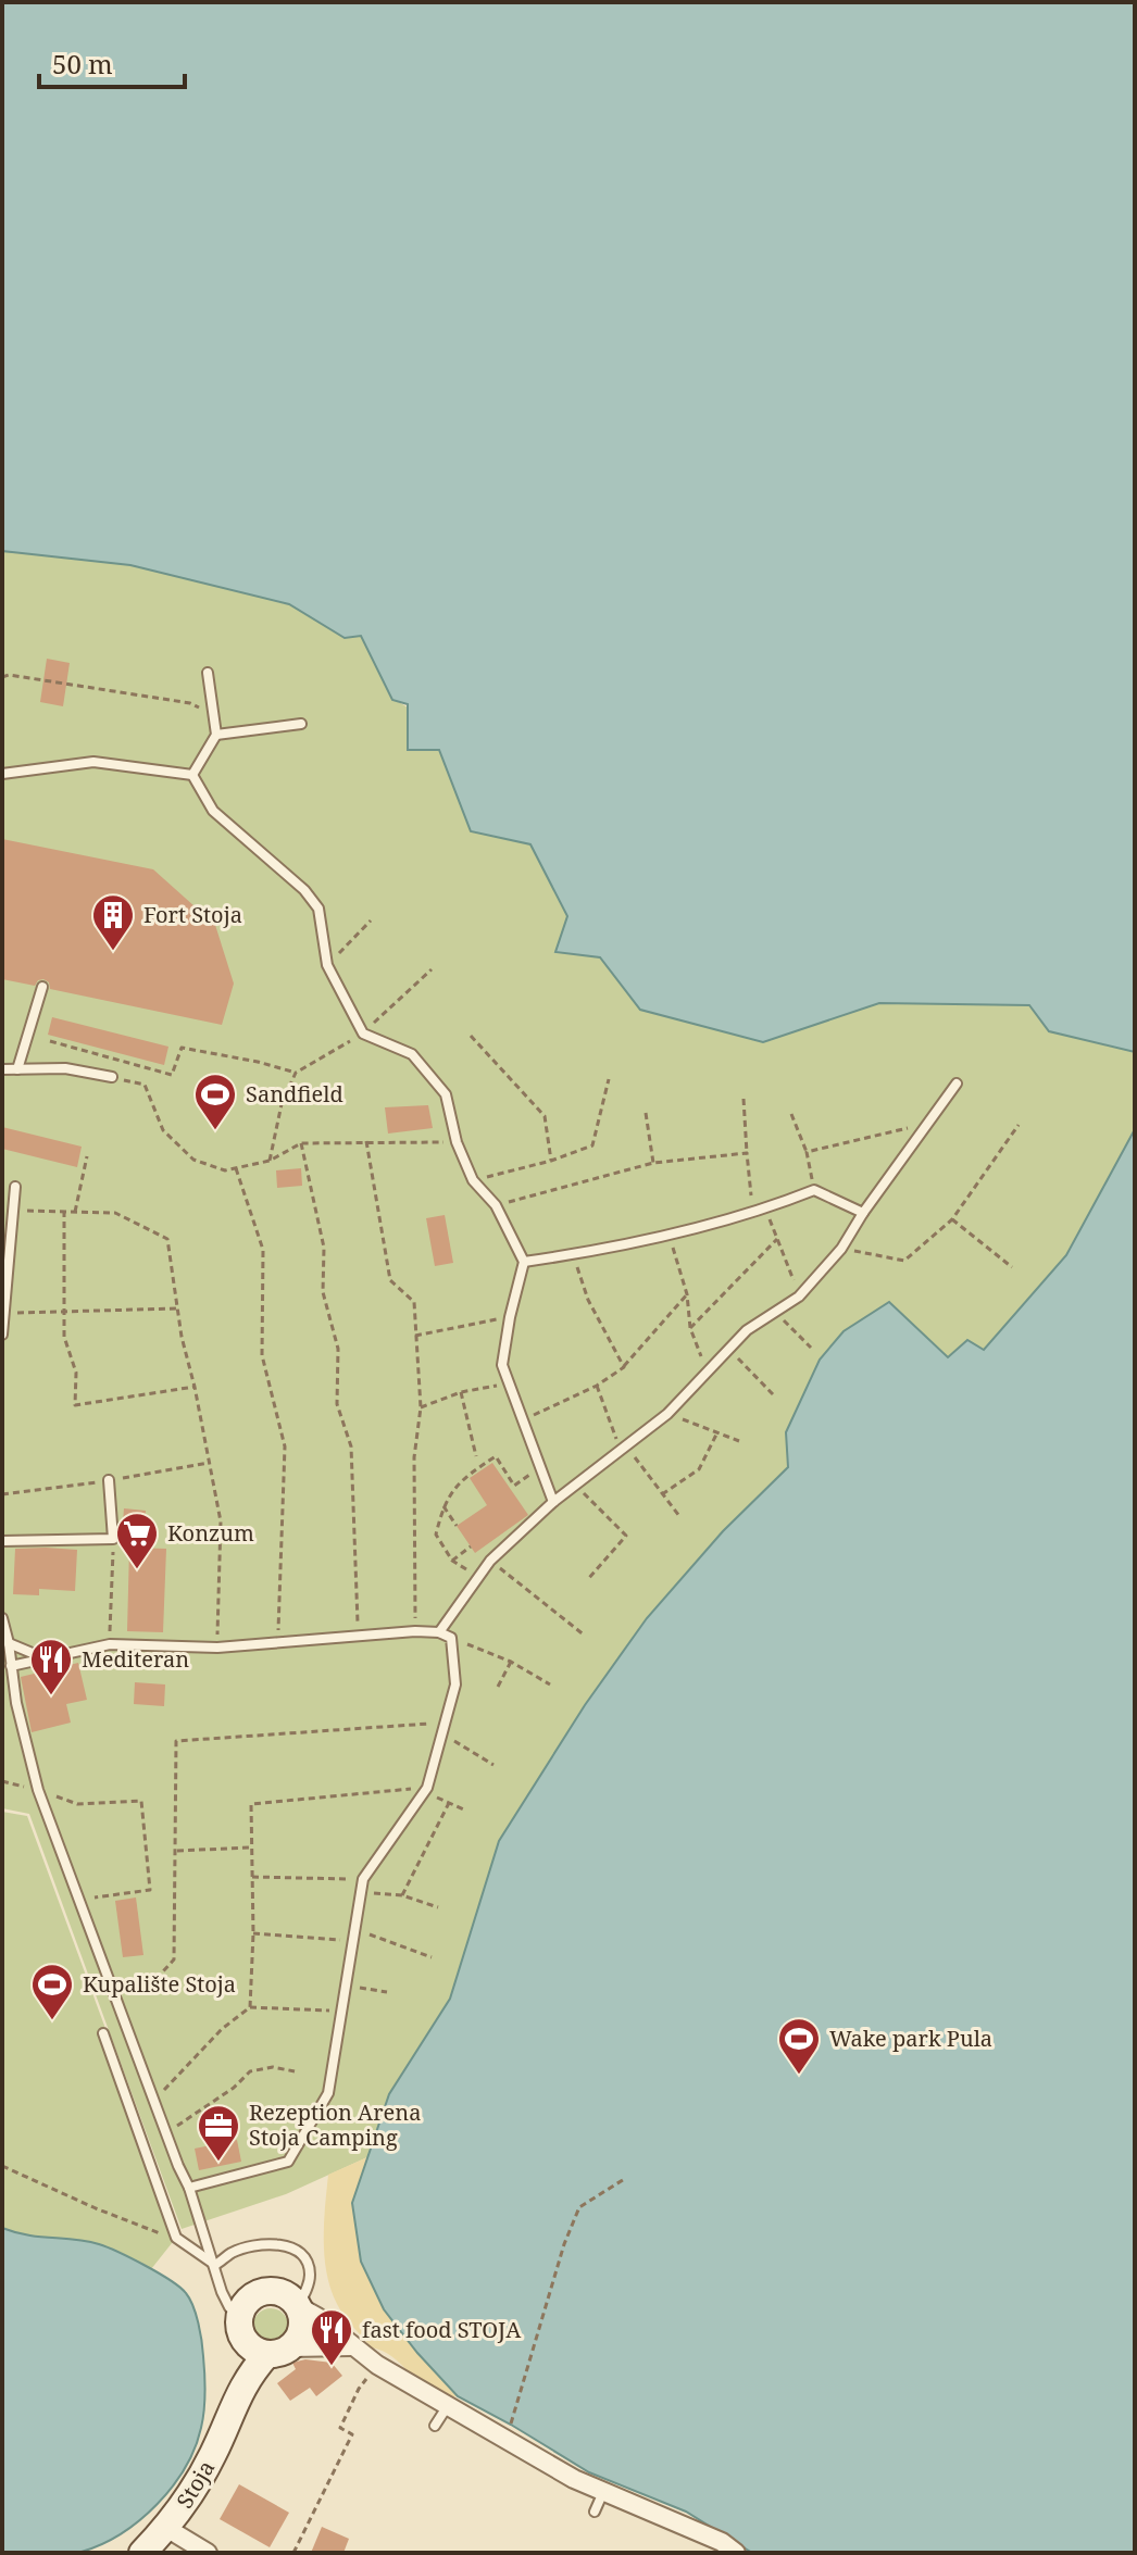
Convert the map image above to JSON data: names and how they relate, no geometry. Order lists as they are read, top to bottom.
{
  "streets": {
    "main road": ["Stoja"]
  },
  "places": {
    "building": ["Fort Stoja"],
    "sports": ["Sandfield", "Kupalište Stoja", "Wake park Pula"],
    "supermarket": ["Konzum"],
    "restaurant": ["Mediteran", "fast food STOJA"],
    "office": ["Rezeption Arena Stoja Camping"]
  },
  "scale_bar": "50 m"
}
